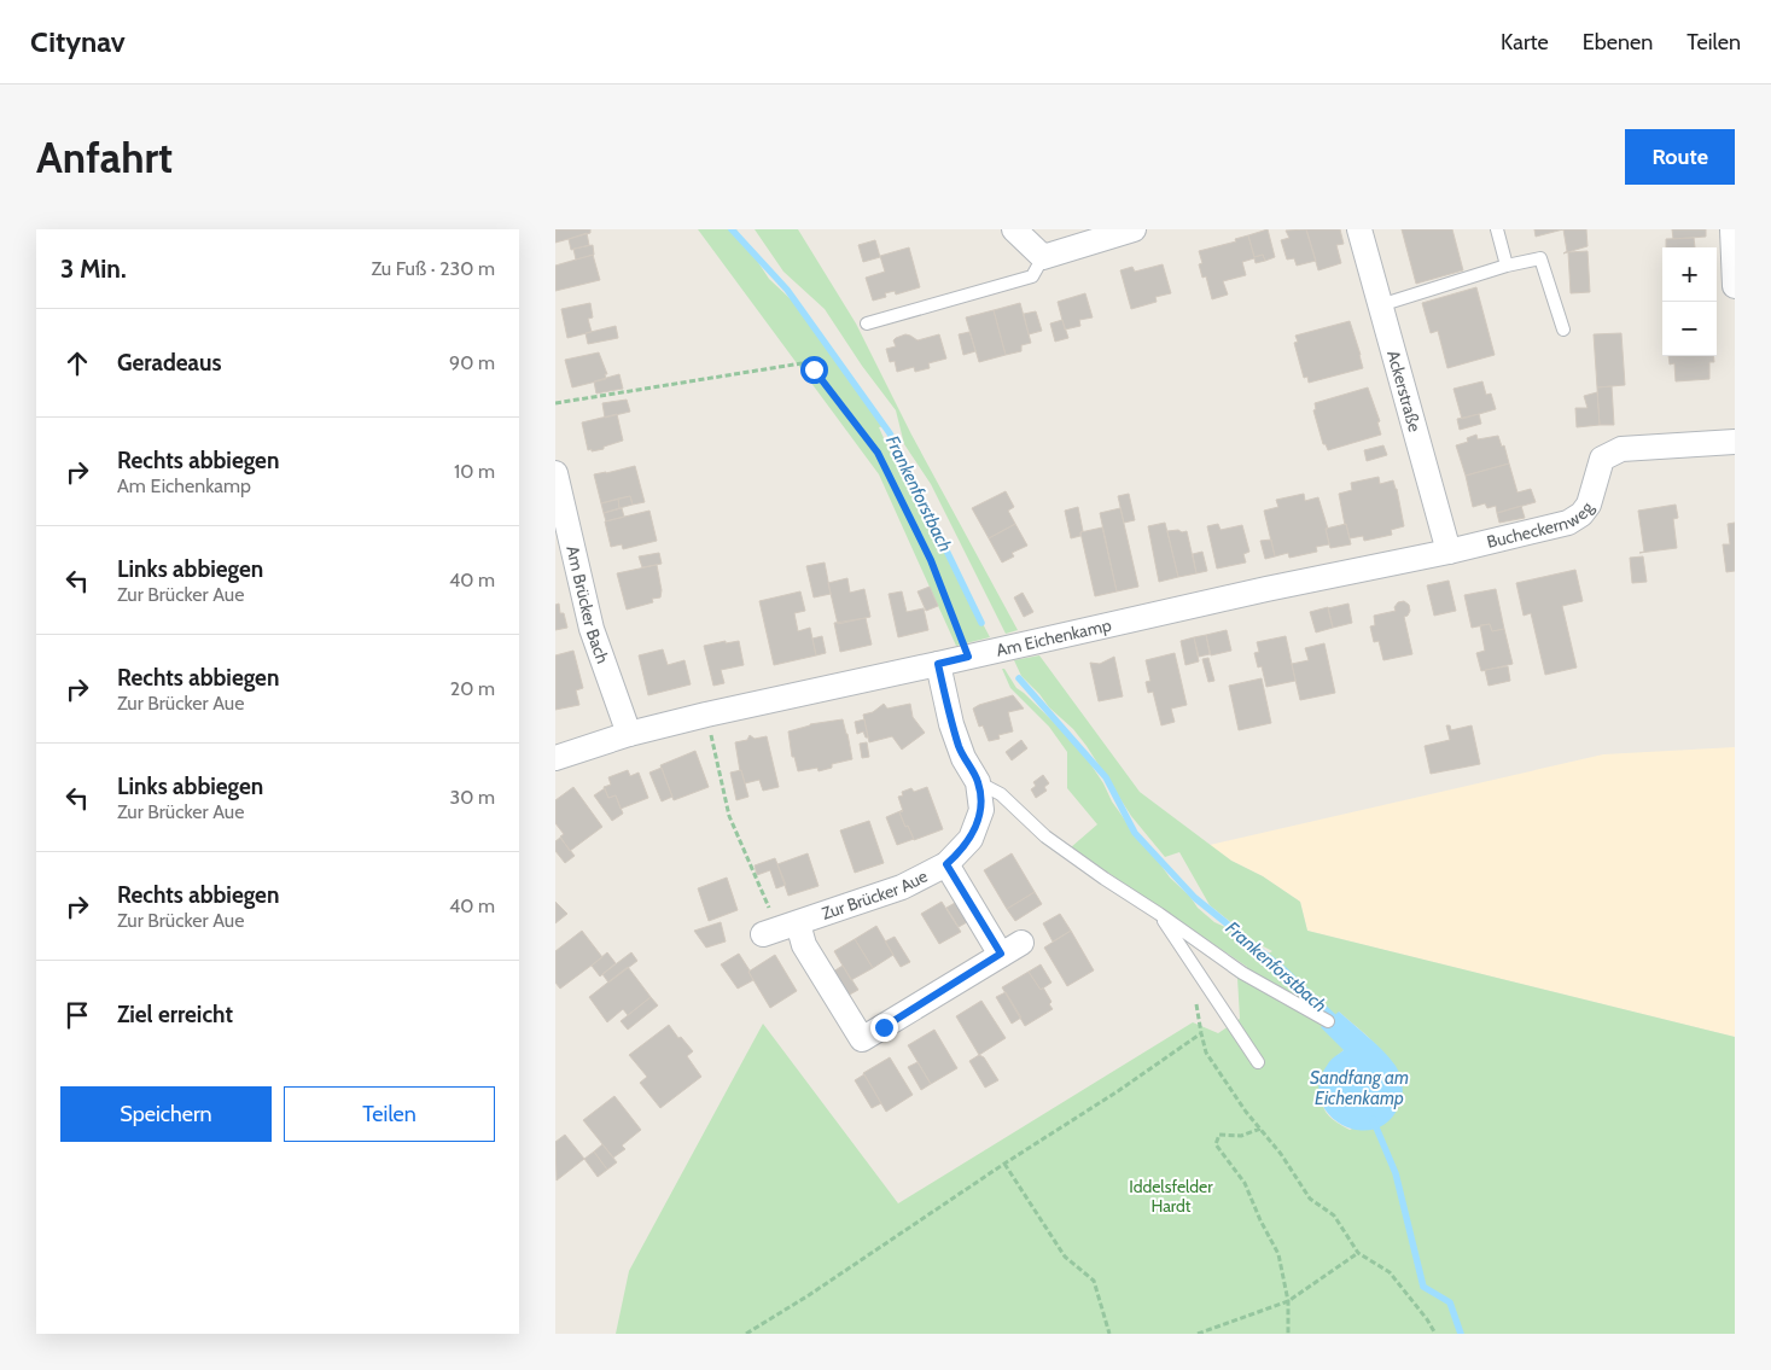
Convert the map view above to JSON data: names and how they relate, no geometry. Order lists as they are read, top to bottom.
{
  "streets": {
    "street": [
      "Ackerstraße",
      "Bucheckernweg",
      "Am Brücker Bach",
      "Am Eichenkamp",
      "Zur Brücker Aue"
    ]
  },
  "crossings": [
    ["Ackerstraße", "Bucheckernweg"],
    ["Ackerstraße", "Am Eichenkamp"],
    ["Bucheckernweg", "Am Eichenkamp"],
    ["Am Brücker Bach", "Am Eichenkamp"],
    ["Am Eichenkamp", "Zur Brücker Aue"]
  ],
  "water": ["Frankenforstbach", "Sandfang am Eichenkamp"],
  "parks": ["Iddelsfelder Hardt"],
  "page": {
    "header": "Citynav",
    "nav": ["Karte", "Ebenen", "Teilen"],
    "buttons": [
      "Route",
      ["Speichern", "Teilen"]
    ],
    "title": "Anfahrt",
    "heading": ["3 Min.", "Zu Fuß · 230 m"],
    "map_buttons": ["+", "−"],
    "list": [
      ["Geradeaus", "90 m"],
      ["Rechts abbiegen", "Am Eichenkamp", "10 m"],
      ["Links abbiegen", "Zur Brücker Aue", "40 m"],
      ["Rechts abbiegen", "Zur Brücker Aue", "20 m"],
      ["Links abbiegen", "Zur Brücker Aue", "30 m"],
      ["Rechts abbiegen", "Zur Brücker Aue", "40 m"],
      "Ziel erreicht"
    ]
  }
}
